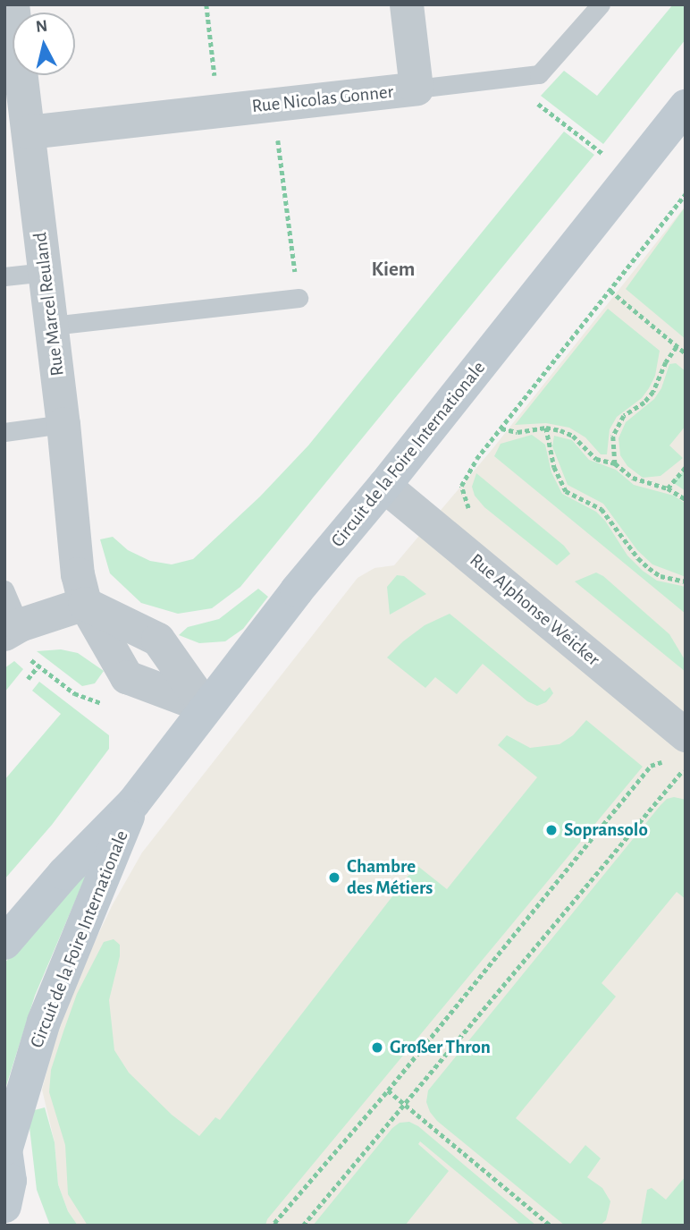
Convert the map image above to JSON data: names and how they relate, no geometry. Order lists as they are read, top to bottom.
{
  "streets": {
    "street": [
      "Rue Nicolas Gonner",
      "Rue Marcel Reuland",
      "Circuit de la Foire Internationale",
      "Rue Alphonse Weicker"
    ]
  },
  "crossings": [
    ["Rue Nicolas Gonner", "Rue Marcel Reuland"],
    ["Rue Marcel Reuland", "Circuit de la Foire Internationale"],
    ["Circuit de la Foire Internationale", "Rue Alphonse Weicker"]
  ],
  "districts": ["Kiem"],
  "places": ["Sopransolo", "Chambre des Métiers", "Großer Thron"],
  "north": "top"
}
